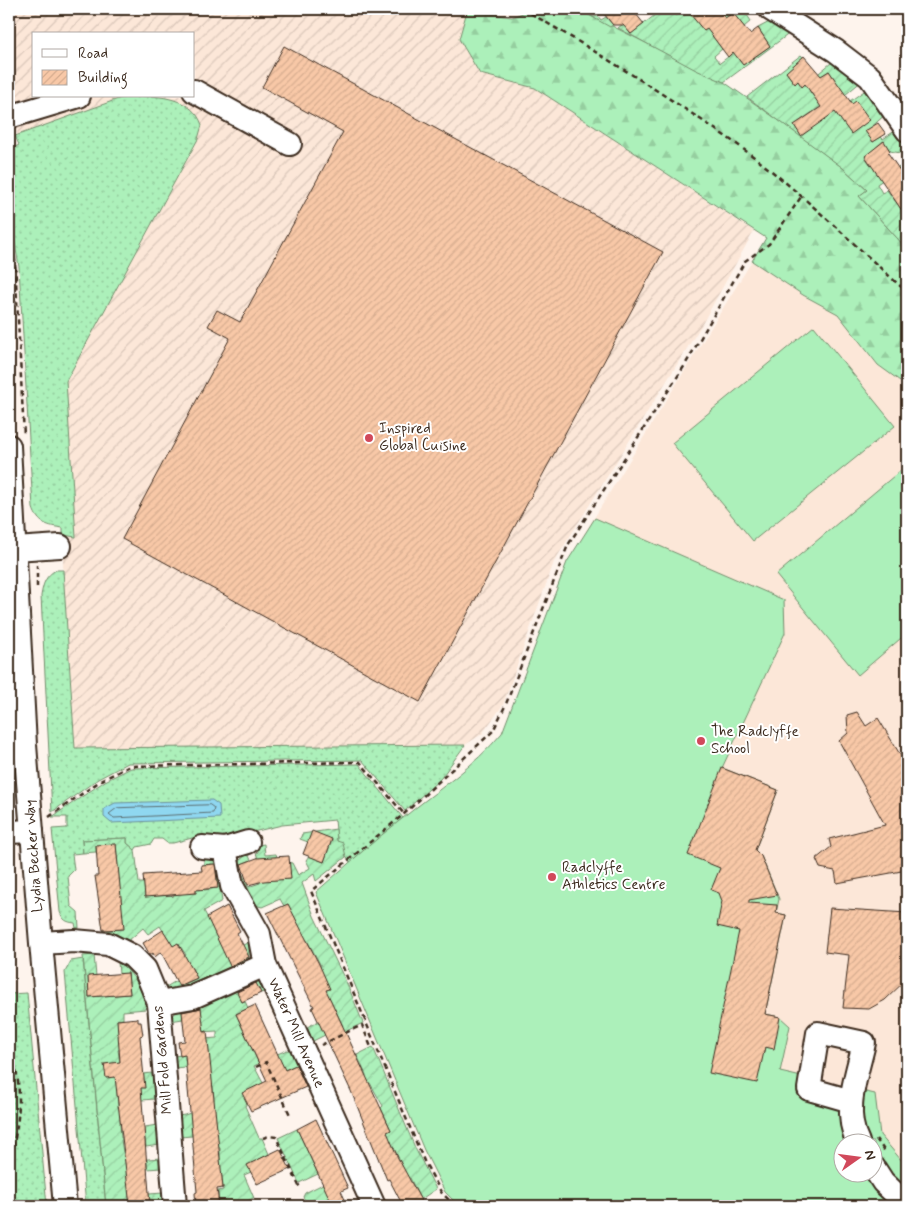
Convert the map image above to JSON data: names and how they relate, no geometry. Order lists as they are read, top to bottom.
{
  "streets": {
    "street": ["Lydia Becker Way", "Water Mill Avenue", "Mill Fold Gardens"]
  },
  "crossings": [
    ["Lydia Becker Way", "Mill Fold Gardens"],
    ["Water Mill Avenue", "Mill Fold Gardens"]
  ],
  "places": ["Inspired Global Cuisine", "The Radclyffe School", "Radclyffe Athletics Centre"],
  "legend": ["Road", "Building"],
  "north": "right"
}
